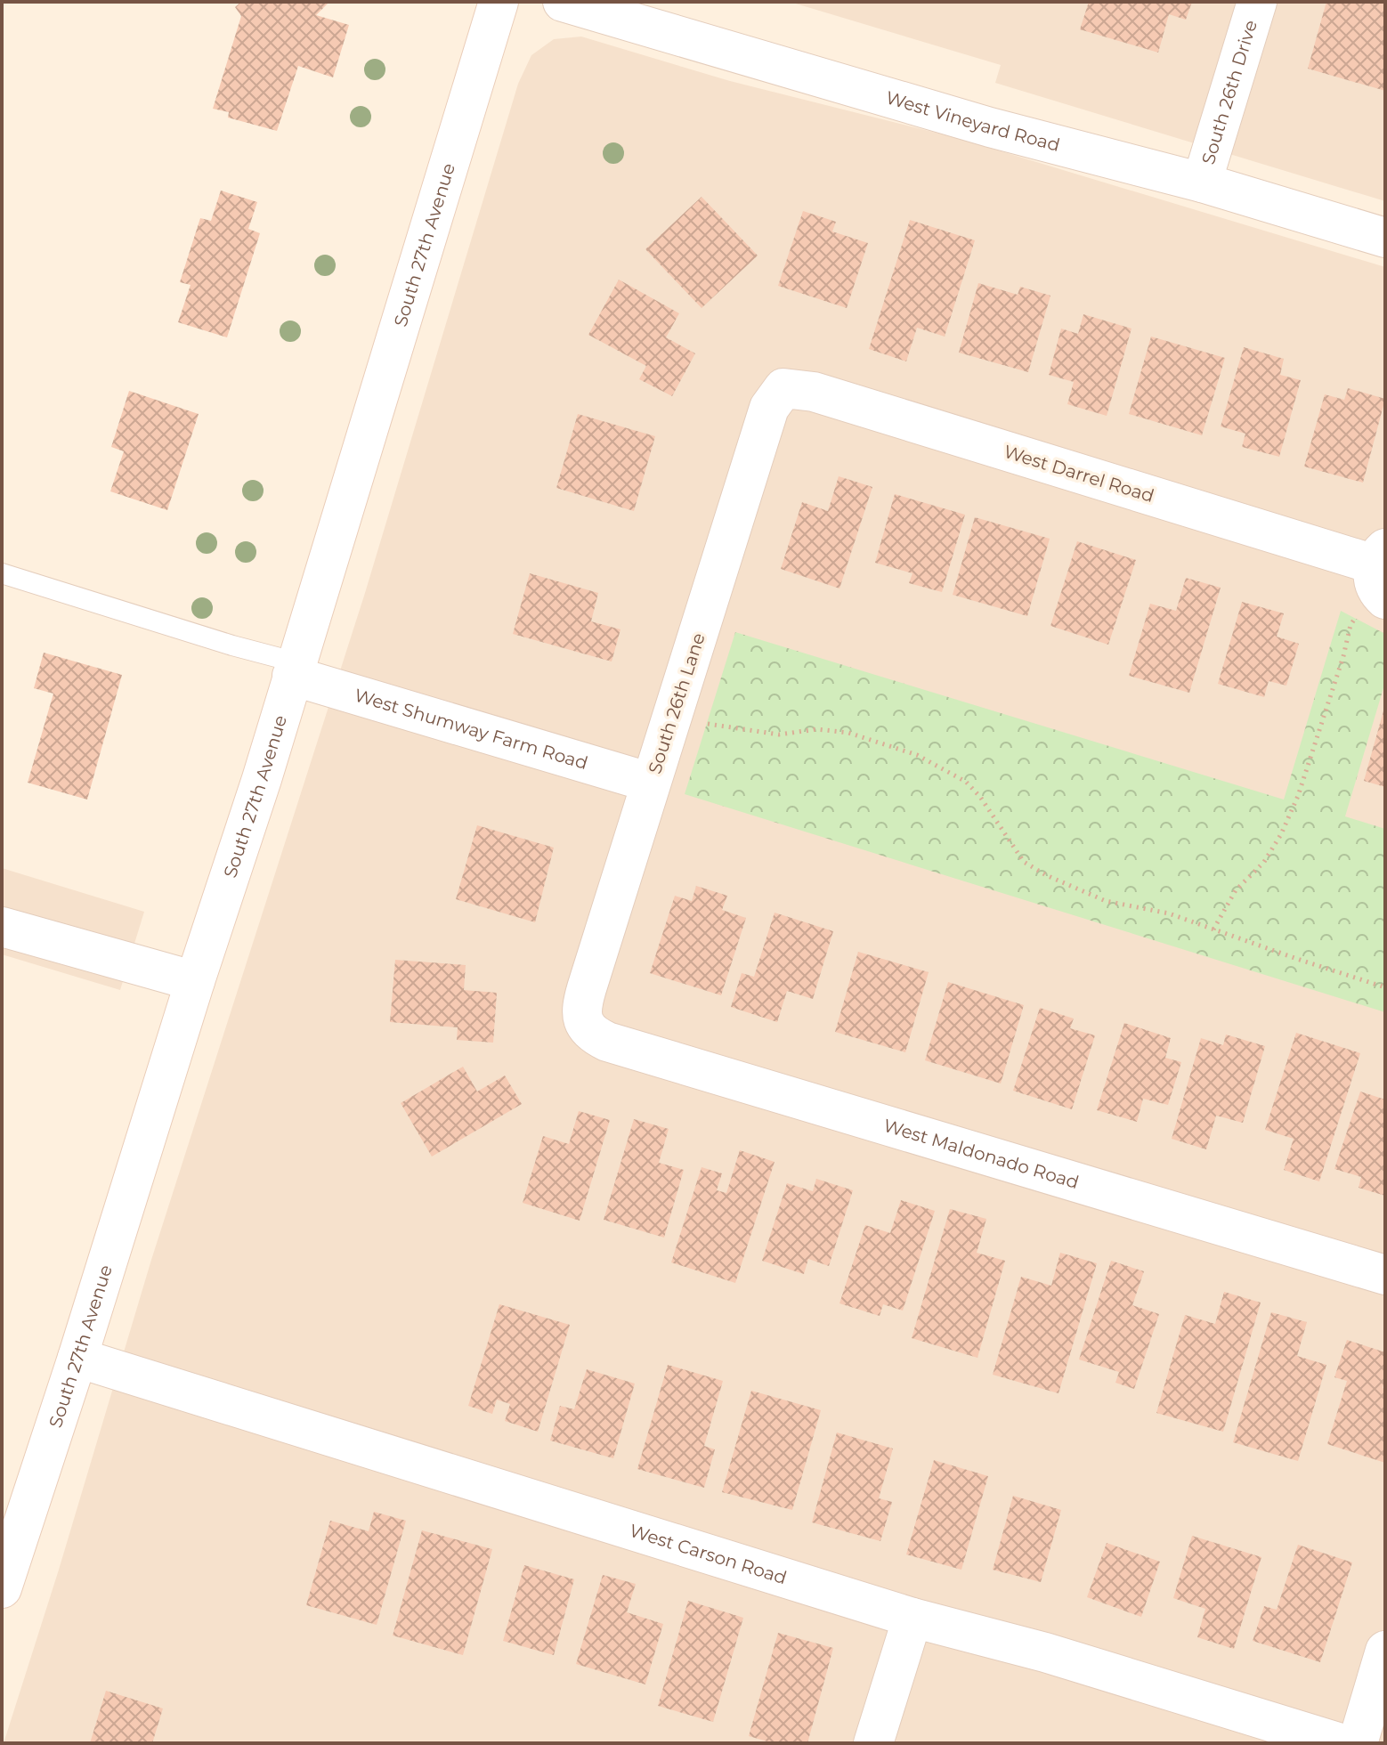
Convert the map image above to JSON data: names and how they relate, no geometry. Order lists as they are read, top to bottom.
{
  "streets": {
    "street": [
      "South 26th Drive",
      "West Vineyard Road",
      "South 27th Avenue",
      "West Darrel Road",
      "South 26th Lane",
      "West Shumway Farm Road",
      "West Maldonado Road",
      "West Carson Road"
    ]
  },
  "crossings": [
    ["South 26th Drive", "West Vineyard Road"],
    ["South 27th Avenue", "West Shumway Farm Road"],
    ["South 27th Avenue", "West Carson Road"],
    ["West Darrel Road", "South 26th Lane"],
    ["South 26th Lane", "West Shumway Farm Road"],
    ["South 26th Lane", "West Maldonado Road"]
  ]
}
